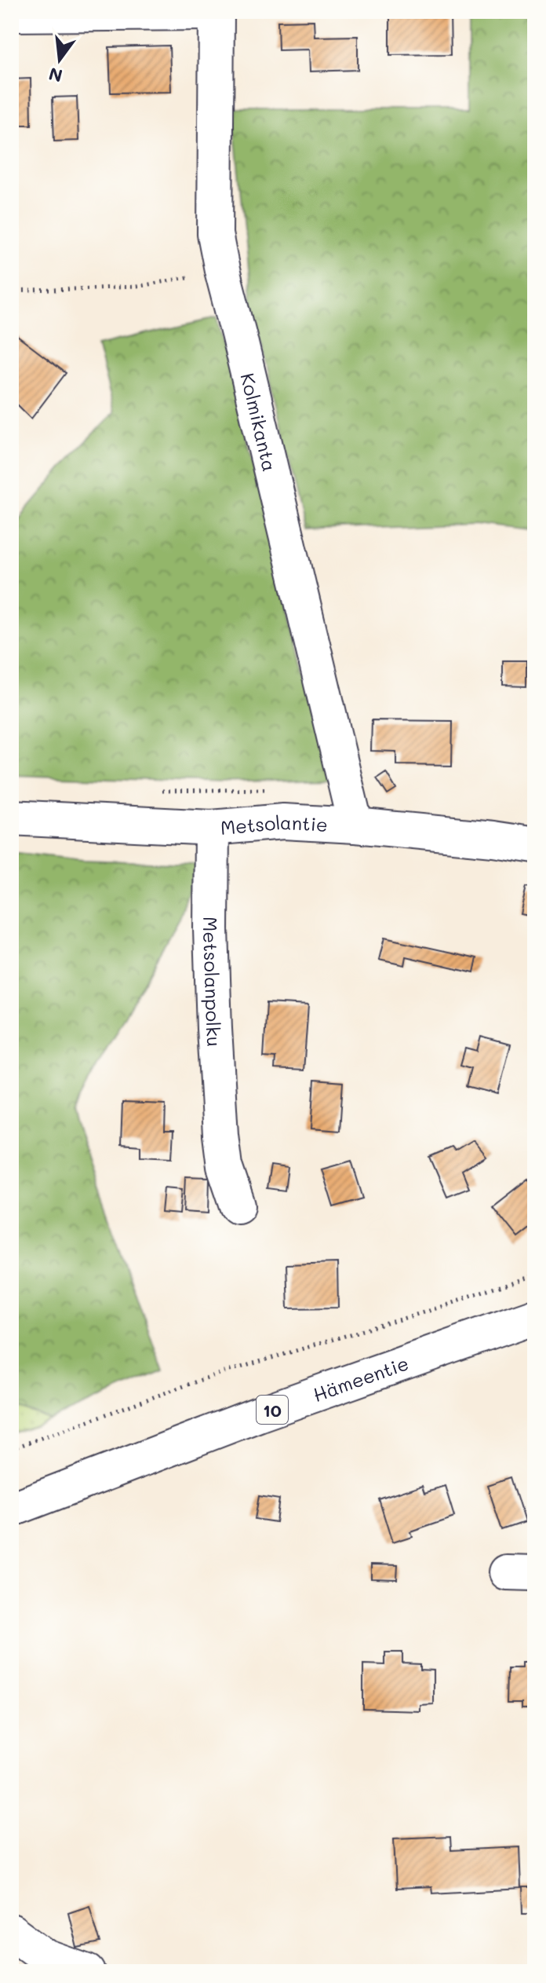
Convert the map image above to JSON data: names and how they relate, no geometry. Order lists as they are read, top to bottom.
{
  "streets": {
    "main road": [
      "Kolmikanta",
      "Metsolantie",
      "Metsolanpolku",
      "Hämeentie",
      "10"
    ]
  },
  "crossings": [
    ["Kolmikanta", "Metsolantie"],
    ["Metsolantie", "Metsolanpolku"]
  ],
  "north": "bottom"
}
